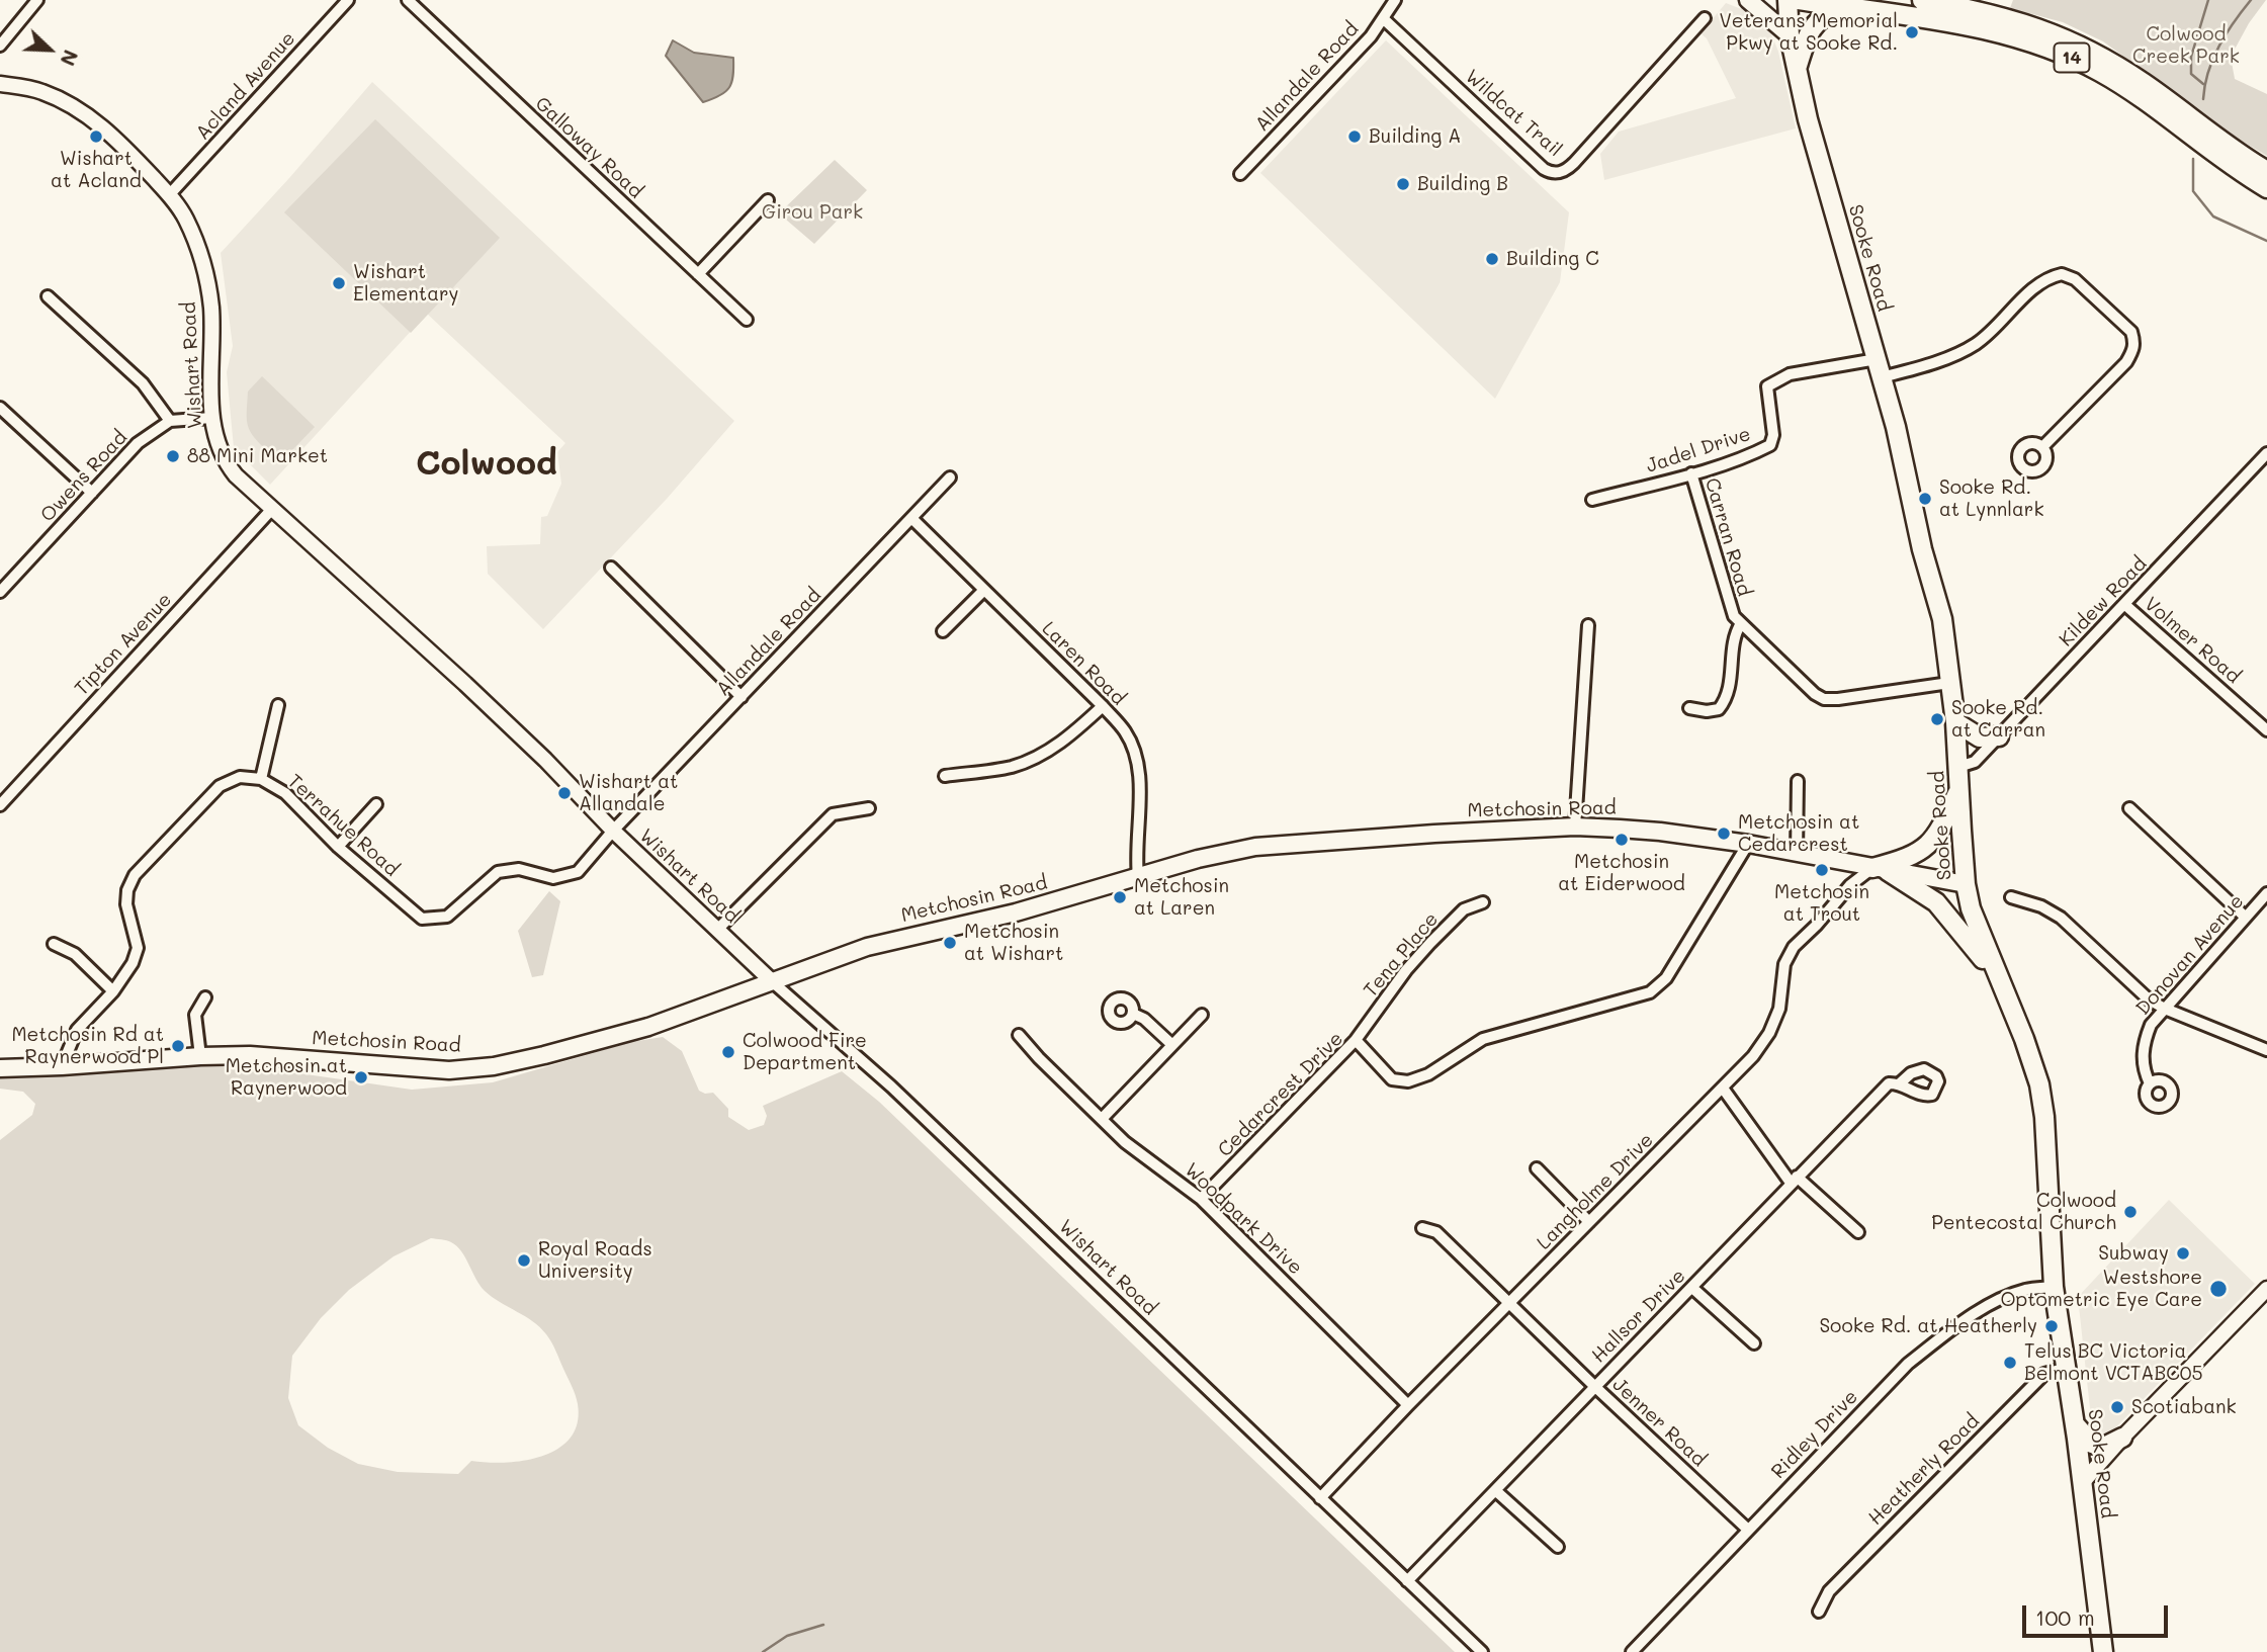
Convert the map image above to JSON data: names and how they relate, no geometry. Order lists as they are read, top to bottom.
{
  "streets": {
    "main road": ["14", "Sooke Road", "Metchosin Road"],
    "street": [
      "Allandale Road",
      "Acland Avenue",
      "Wildcat Trail",
      "Galloway Road",
      "Wishart Road",
      "Jadel Drive",
      "Owens Road",
      "Carran Road",
      "Kildew Road",
      "Volmer Road",
      "Tipton Avenue",
      "Laren Road",
      "Terrahue Road",
      "Tena Place",
      "Donovan Avenue",
      "Cedarcrest Drive",
      "Langholme Drive",
      "Woodpark Drive",
      "Hallsor Drive",
      "Jenner Road",
      "Ridley Drive",
      "Heatherly Road"
    ]
  },
  "crossings": [
    ["Allandale Road", "Wildcat Trail"],
    ["Allandale Road", "Wishart Road"],
    ["Allandale Road", "Laren Road"],
    ["Allandale Road", "Terrahue Road"],
    ["Acland Avenue", "Wishart Road"],
    ["Sooke Road", "Jadel Drive"],
    ["Sooke Road", "Carran Road"],
    ["Sooke Road", "Kildew Road"],
    ["Sooke Road", "Metchosin Road"],
    ["Sooke Road", "Ridley Drive"],
    ["Sooke Road", "Heatherly Road"],
    ["Wishart Road", "Tipton Avenue"],
    ["Wishart Road", "Metchosin Road"],
    ["Wishart Road", "Terrahue Road"],
    ["Wishart Road", "Langholme Drive"],
    ["Wishart Road", "Hallsor Drive"],
    ["Jadel Drive", "Carran Road"],
    ["Kildew Road", "Volmer Road"],
    ["Laren Road", "Metchosin Road"],
    ["Metchosin Road", "Terrahue Road"],
    ["Metchosin Road", "Cedarcrest Drive"],
    ["Metchosin Road", "Langholme Drive"],
    ["Tena Place", "Cedarcrest Drive"],
    ["Cedarcrest Drive", "Woodpark Drive"],
    ["Langholme Drive", "Woodpark Drive"],
    ["Langholme Drive", "Jenner Road"],
    ["Hallsor Drive", "Jenner Road"],
    ["Jenner Road", "Ridley Drive"]
  ],
  "districts": ["Colwood"],
  "parks": ["Colwood Creek Park", "Girou Park"],
  "places": [
    "Veterans Memorial Pkwy at Sooke Rd.",
    "Wishart at Acland",
    "Building A",
    "Building B",
    "Building C",
    "Wishart Elementary",
    "88 Mini Market",
    "Sooke Rd. at Lynnlark",
    "Sooke Rd. at Carran",
    "Wishart at Allandale",
    "Metchosin at Cedarcrest",
    "Metchosin at Eiderwood",
    "Metchosin at Trout",
    "Metchosin at Laren",
    "Metchosin at Wishart",
    "Metchosin Rd at Raynerwood Pl",
    "Colwood Fire Department",
    "Metchosin at Raynerwood",
    "Colwood Pentecostal Church",
    "Subway",
    "Royal Roads University",
    "Westshore Optometric Eye Care",
    "Sooke Rd. at Heatherly",
    "Telus BC Victoria Belmont VCTABC05",
    "Scotiabank"
  ],
  "scale_bar": "100 m",
  "north": "bottom right"
}
